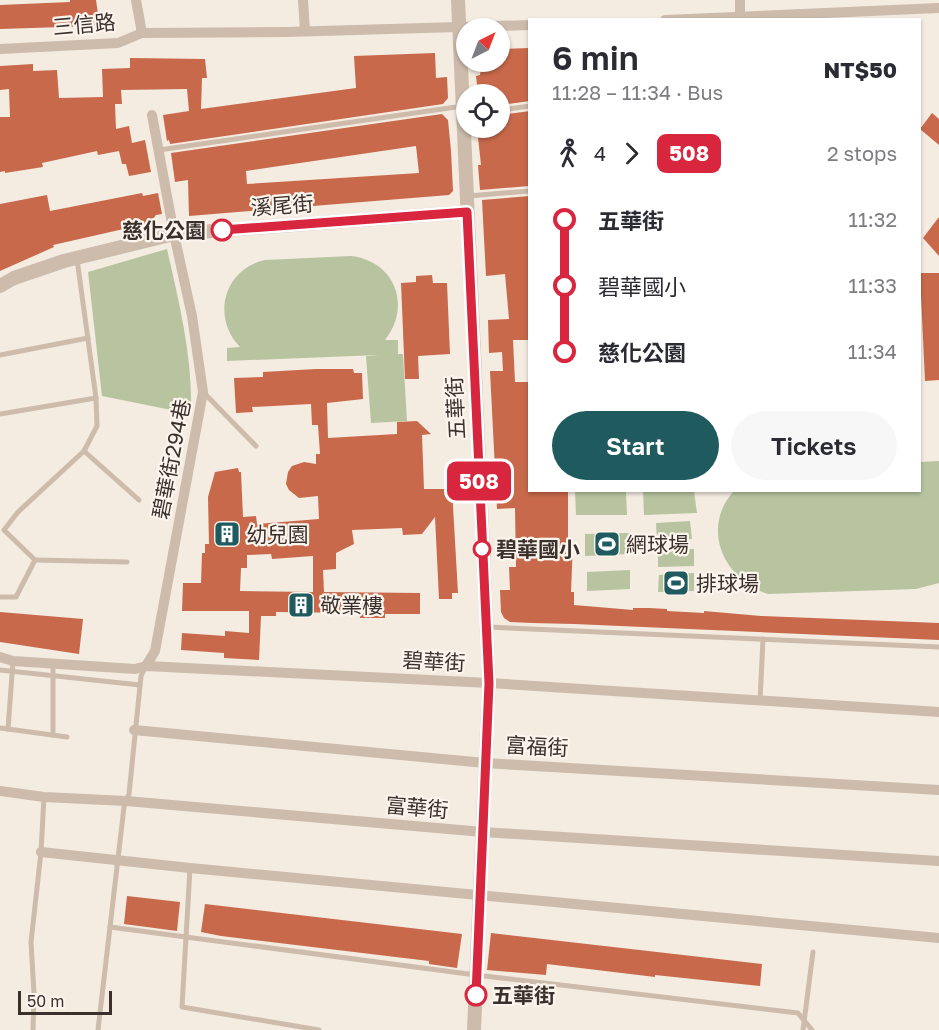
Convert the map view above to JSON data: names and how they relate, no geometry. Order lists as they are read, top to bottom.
{
  "streets": {
    "street": [
      "三信路",
      "溪尾街",
      "五華街",
      "碧華街294巷",
      "碧華街",
      "富福街",
      "富華街"
    ]
  },
  "crossings": [
    ["溪尾街", "五華街"],
    ["溪尾街", "碧華街294巷"],
    ["五華街", "碧華街"],
    ["五華街", "富福街"],
    ["五華街", "富華街"],
    ["碧華街294巷", "碧華街"]
  ],
  "places": {
    "other": ["慈化公園", "碧華國小", "五華街"],
    "building": ["幼兒園", "敬業樓"],
    "sports": ["網球場", "排球場"]
  },
  "lines": ["bus line 508"],
  "scale_bar": "50 m",
  "north": "top right",
  "page": {
    "on_map": "508",
    "heading": ["6 min", "11:28 – 11:34 · Bus", "NT$50"],
    "legs": ["4", "508", "2 stops"],
    "list": [
      {
        "name": "五華街",
        "value": "11:32"
      },
      {
        "name": "碧華國小",
        "value": "11:33"
      },
      {
        "name": "慈化公園",
        "value": "11:34"
      }
    ],
    "buttons": ["Start", "Tickets"],
    "scale": "50 m"
  }
}
